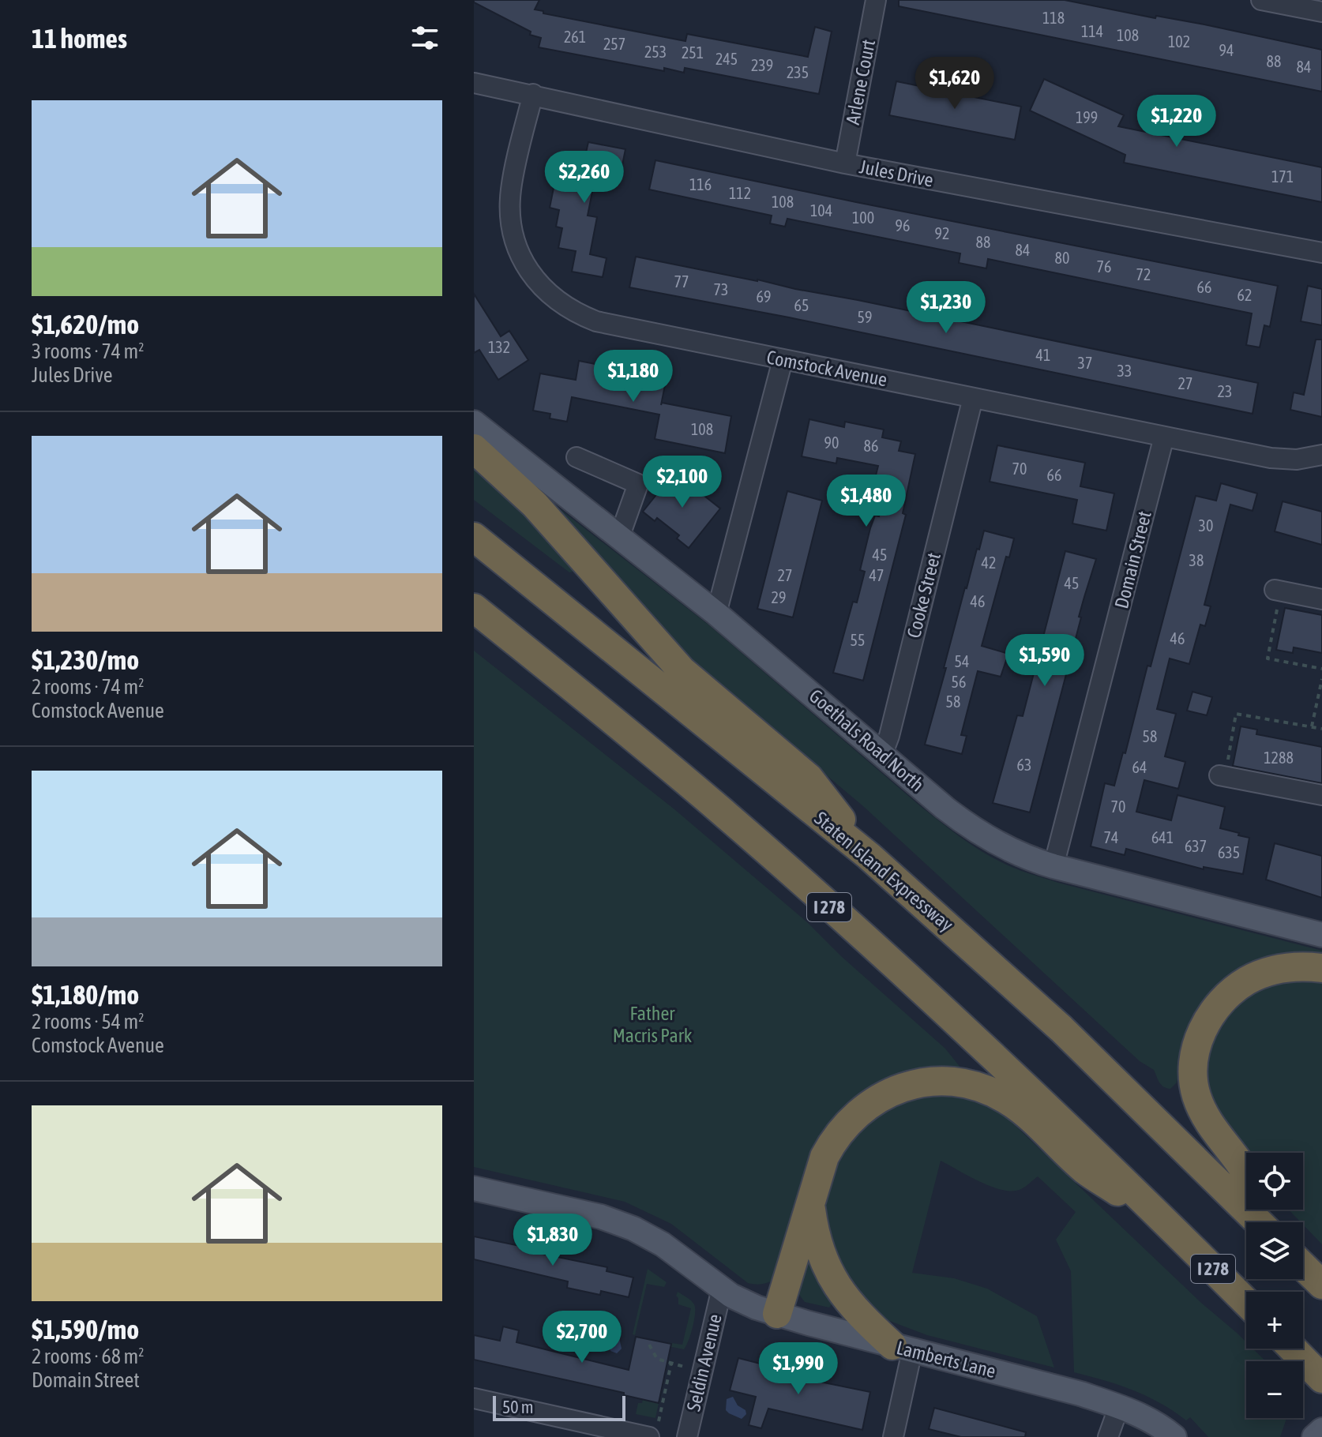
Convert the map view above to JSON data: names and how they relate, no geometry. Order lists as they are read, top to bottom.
{
  "streets": {
    "highway": ["Staten Island Expressway", "I 278"],
    "main road": ["Goethals Road North", "Lamberts Lane"],
    "street": [
      "Arlene Court",
      "Jules Drive",
      "Comstock Avenue",
      "Domain Street",
      "Cooke Street",
      "Seldin Avenue"
    ]
  },
  "crossings": [
    ["Arlene Court", "Jules Drive"],
    ["Jules Drive", "Comstock Avenue"],
    ["Comstock Avenue", "Domain Street"],
    ["Comstock Avenue", "Cooke Street"],
    ["Domain Street", "Goethals Road North"],
    ["Cooke Street", "Goethals Road North"],
    ["Lamberts Lane", "Seldin Avenue"]
  ],
  "parks": ["Father Macris Park"],
  "house_numbers": [
    "118",
    "114",
    "108",
    "261",
    "102",
    "257",
    "94",
    "253",
    "251",
    "245",
    "88",
    "239",
    "84",
    "235",
    "199",
    "171",
    "116",
    "112",
    "108",
    "104",
    "100",
    "96",
    "92",
    "88",
    "84",
    "80",
    "76",
    "72",
    "77",
    "66",
    "73",
    "62",
    "69",
    "65",
    "59",
    "132",
    "41",
    "37",
    "33",
    "27",
    "23",
    "108",
    "90",
    "86",
    "70",
    "66",
    "30",
    "45",
    "38",
    "42",
    "27",
    "47",
    "45",
    "29",
    "46",
    "46",
    "55",
    "54",
    "56",
    "58",
    "58",
    "1288",
    "63",
    "64",
    "70",
    "74",
    "641",
    "637",
    "635"
  ],
  "scale_bar": "50 m",
  "page": {
    "heading": "11 homes",
    "price": [
      "$1,620",
      "$1,220",
      "$2,260",
      "$1,230",
      "$1,180",
      "$2,100",
      "$1,480",
      "$1,590",
      "$1,830",
      "$2,700",
      "$1,990"
    ],
    "list": [
      {
        "name": "$1,620/mo",
        "note": "3 rooms · 74 m² · Jules Drive"
      },
      {
        "name": "$1,230/mo",
        "note": "2 rooms · 74 m² · Comstock Avenue"
      },
      {
        "name": "$1,180/mo",
        "note": "2 rooms · 54 m² · Comstock Avenue"
      },
      {
        "name": "$1,590/mo",
        "note": "2 rooms · 68 m² · Domain Street"
      }
    ],
    "map_buttons": ["+", "−"],
    "scale": "50 m"
  }
}
